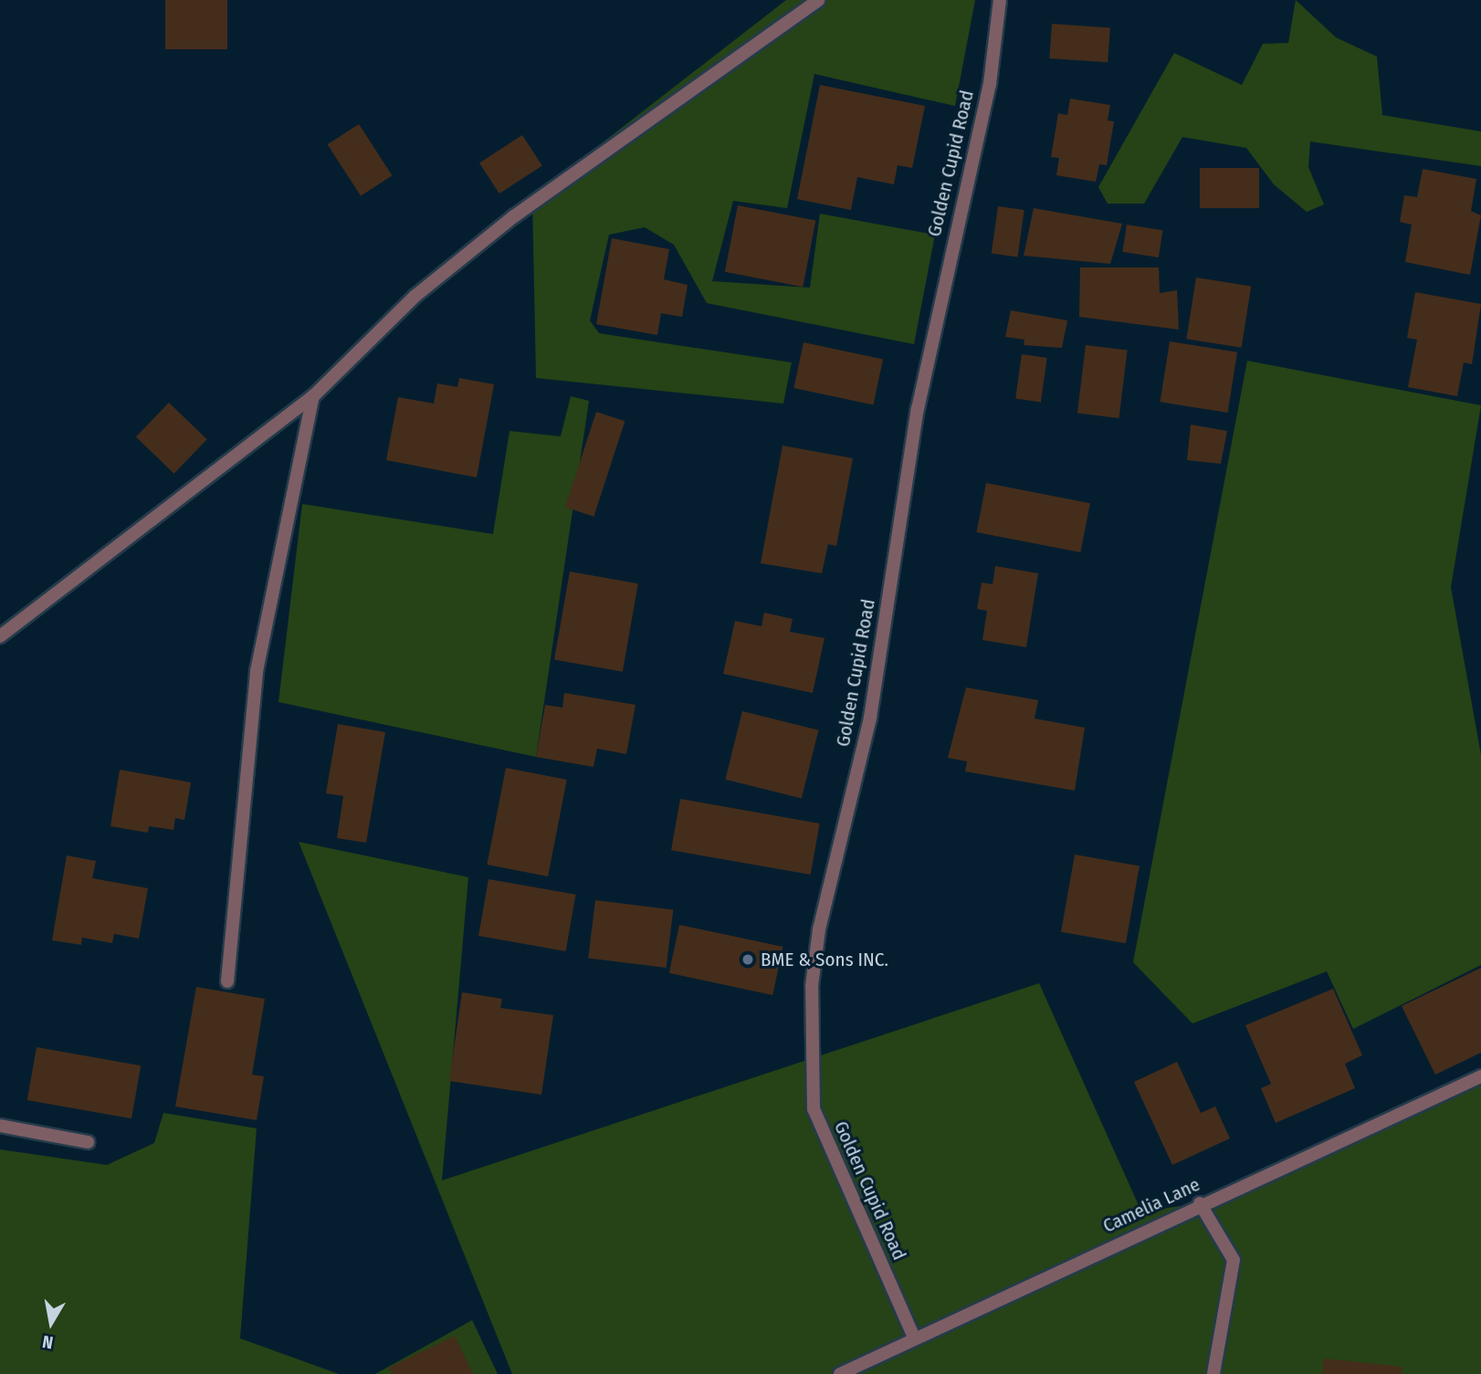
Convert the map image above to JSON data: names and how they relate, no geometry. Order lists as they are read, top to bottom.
{
  "streets": {
    "street": ["Golden Cupid Road", "Camelia Lane"]
  },
  "crossings": [
    ["Golden Cupid Road", "Camelia Lane"]
  ],
  "places": ["BME & Sons INC."],
  "north": "bottom"
}
